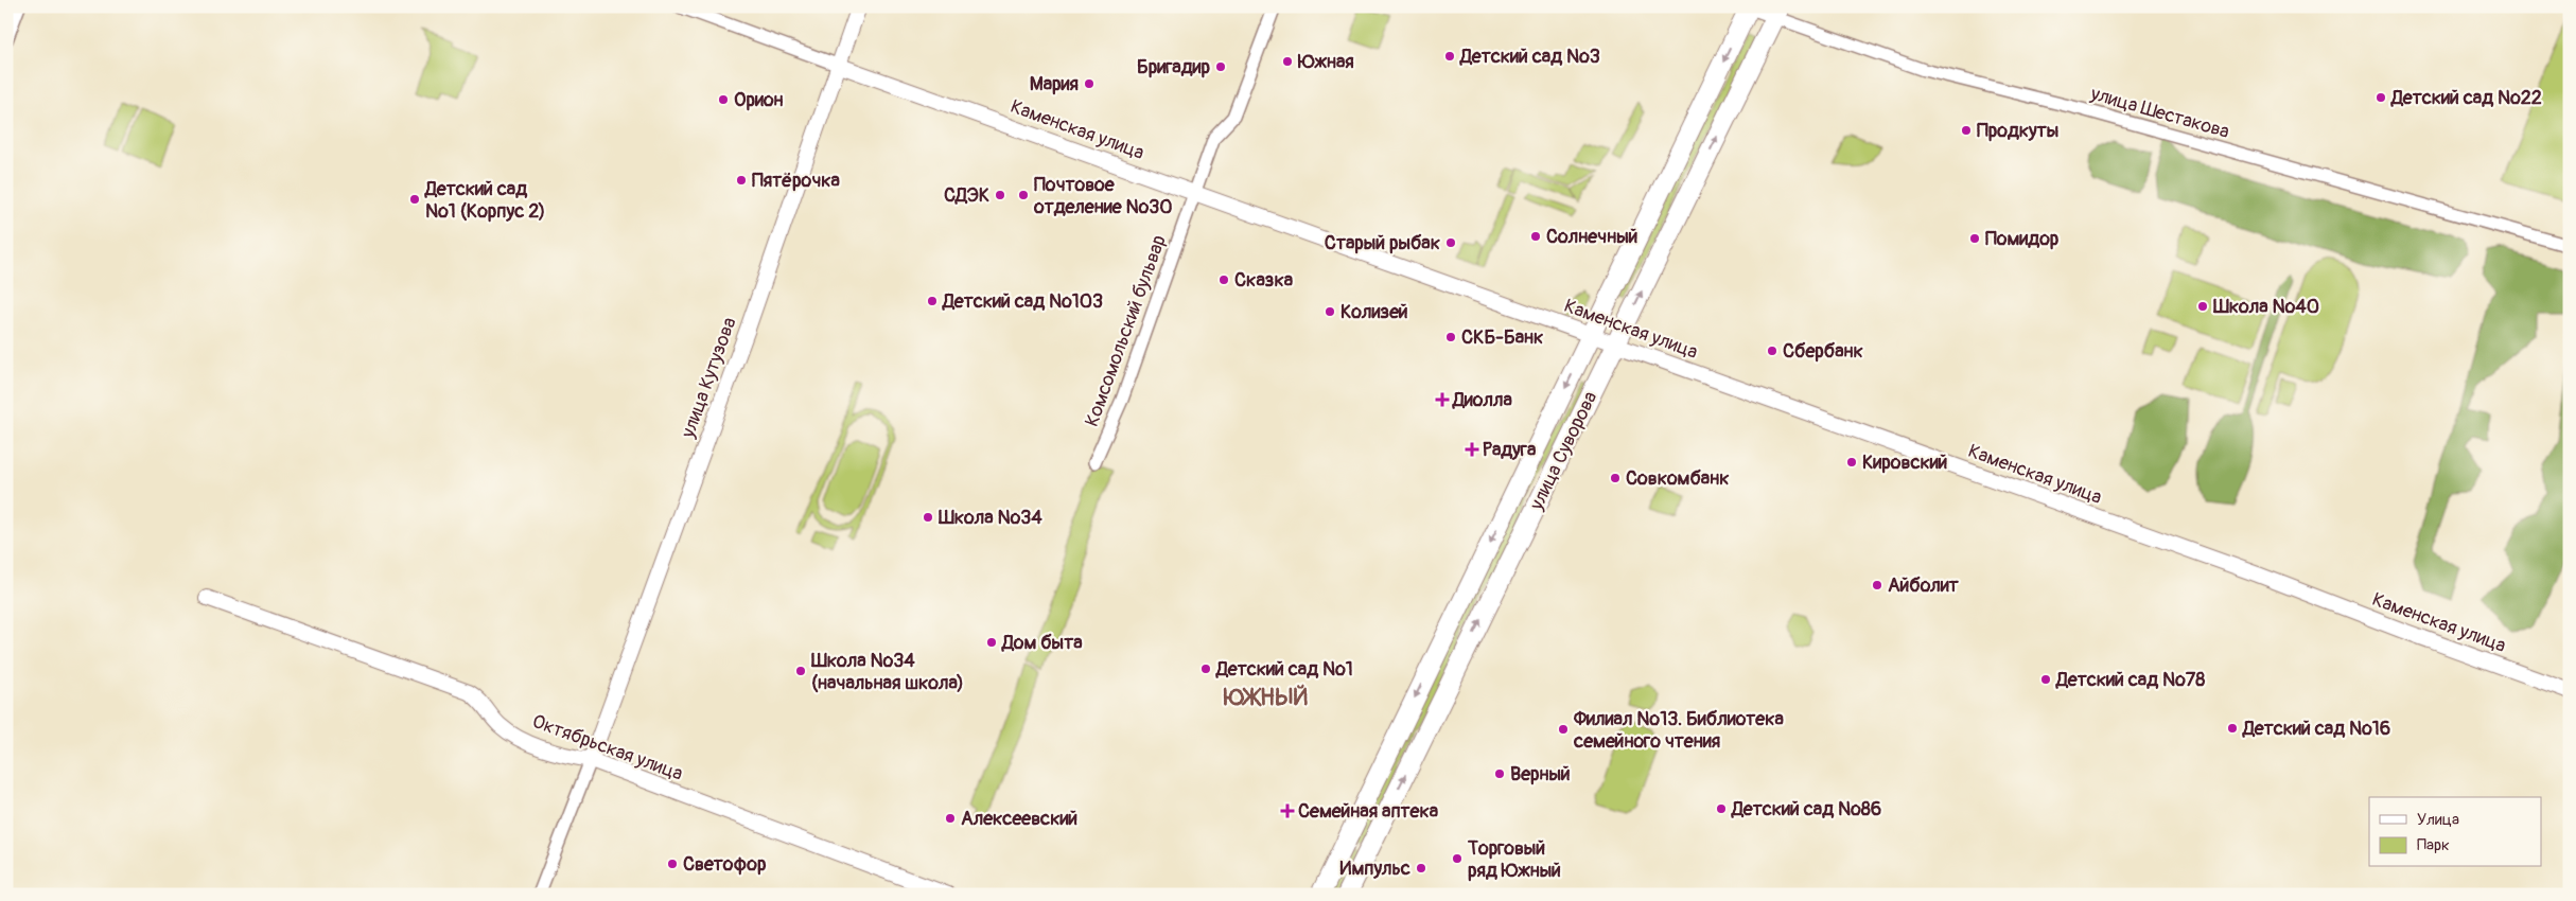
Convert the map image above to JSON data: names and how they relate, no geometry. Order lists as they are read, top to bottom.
{
  "streets": {
    "main road": ["улица Суворова"],
    "street": [
      "улица Шестакова",
      "Каменская улица",
      "Комсомольский бульвар",
      "улица Кутузова",
      "Октябрьская улица"
    ]
  },
  "crossings": [
    ["улица Шестакова", "улица Суворова"],
    ["Каменская улица", "Комсомольский бульвар"],
    ["Каменская улица", "улица Кутузова"],
    ["Каменская улица", "улица Суворова"],
    ["улица Кутузова", "Октябрьская улица"]
  ],
  "districts": ["ЮЖНЫЙ"],
  "places": {
    "other": [
      "Детский сад №3",
      "Южная",
      "Бригадир",
      "Мария",
      "Детский сад №22",
      "Орион",
      "Продкуты",
      "Пятёрочка",
      "СДЭК",
      "Почтовое отделение №30",
      "Детский сад №1 (Корпус 2)",
      "Солнечный",
      "Помидор",
      "Старый рыбак",
      "Сказка",
      "Детский сад №103",
      "Школа №40",
      "Колизей",
      "СКБ-Банк",
      "Сбербанк",
      "Кировский",
      "Совкомбанк",
      "Школа №34",
      "Айболит",
      "Дом быта",
      "Детский сад №1",
      "Школа №34 (начальная школа)",
      "Детский сад №78",
      "Детский сад №16",
      "Филиал №13. Библиотека семейного чтения",
      "Верный",
      "Детский сад №86",
      "Алексеевский",
      "Торговый ряд Южный",
      "Светофор",
      "Импульс"
    ],
    "health": ["Диолла", "Радуга", "Семейная аптека"]
  },
  "legend": ["Улица", "Парк"]
}
